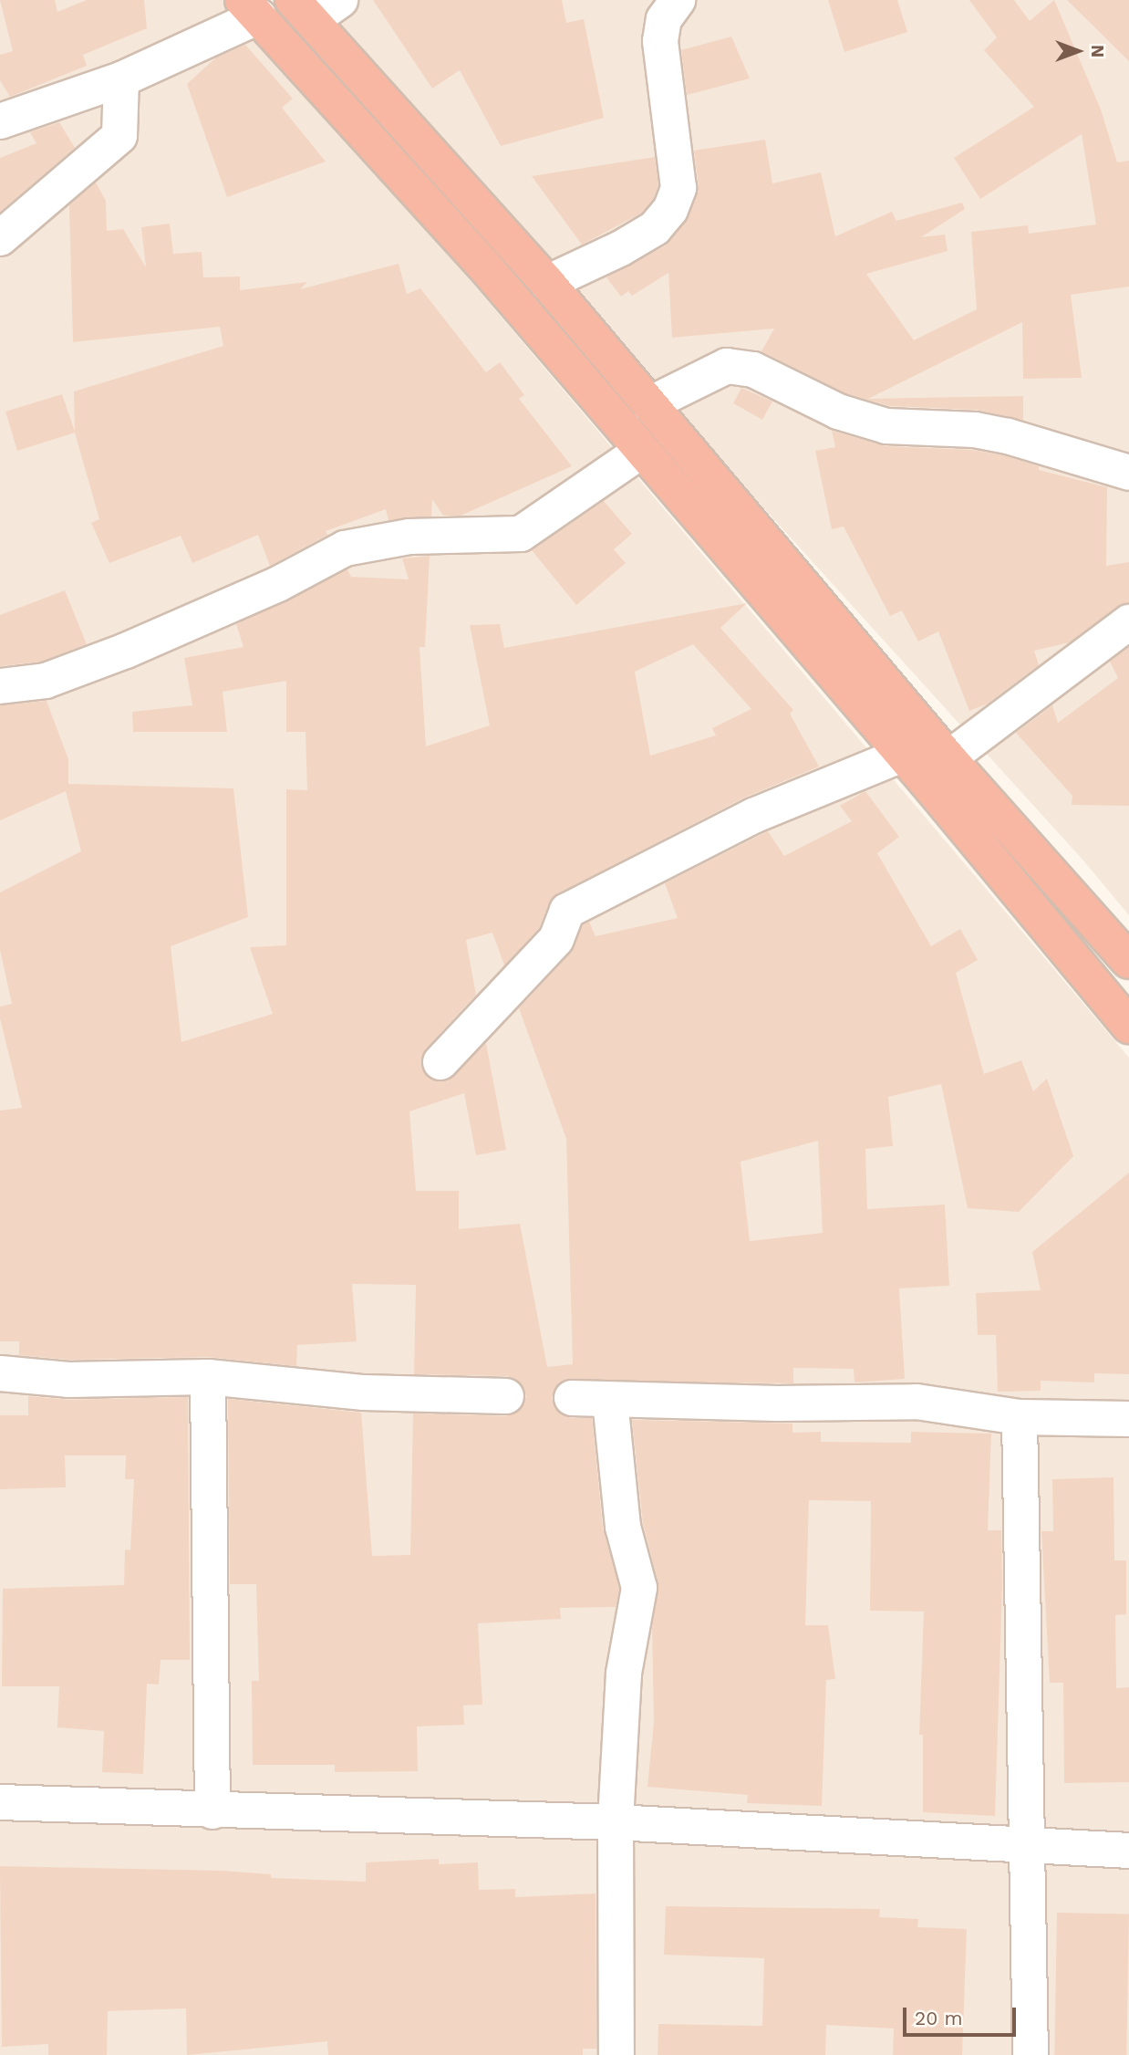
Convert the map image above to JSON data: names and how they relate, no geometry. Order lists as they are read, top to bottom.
{
  "scale_bar": "20 m",
  "north": "right"
}
